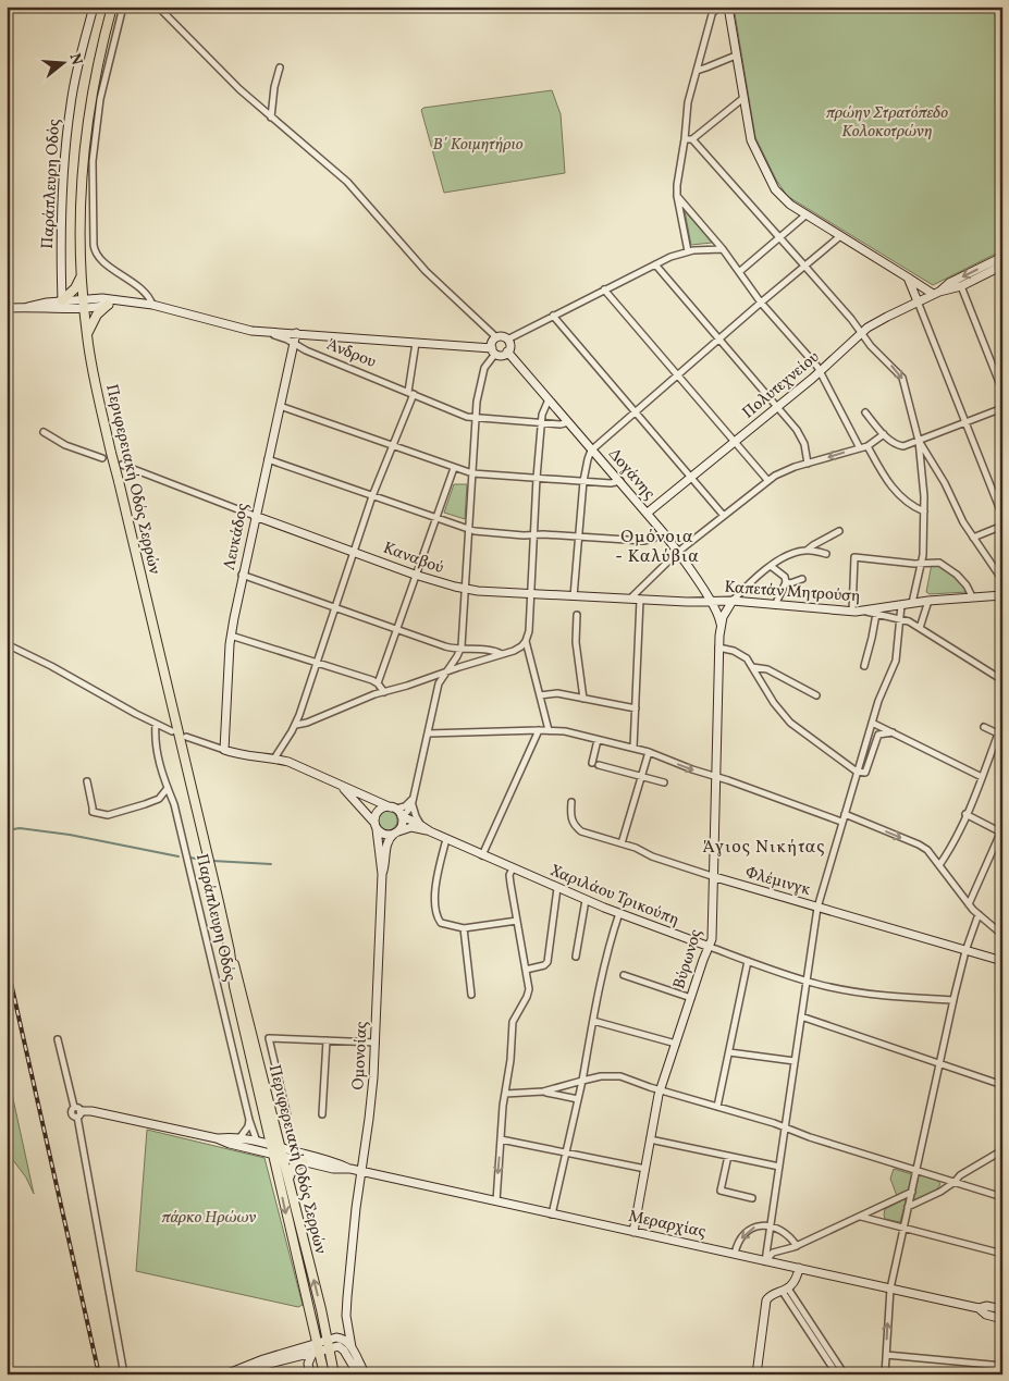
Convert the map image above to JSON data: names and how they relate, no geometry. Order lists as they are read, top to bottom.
{
  "streets": {
    "main road": ["Περιφερειακή Οδός Σερρών"],
    "street": [
      "Παράπλευρη Οδός",
      "Άνδρου",
      "Πολυτεχνείου",
      "Δογάνης",
      "Λευκάδος",
      "Καναβού",
      "Καπετάν Μητρούση",
      "Φλέμινγκ",
      "Χαριλάου Τρικούπη",
      "Βύρωνος",
      "Ομονοίας",
      "Μεραρχίας"
    ]
  },
  "crossings": [
    ["Παράπλευρη Οδός", "Άνδρου"],
    ["Παράπλευρη Οδός", "Μεραρχίας"],
    ["Άνδρου", "Δογάνης"],
    ["Άνδρου", "Περιφερειακή Οδός Σερρών"],
    ["Άνδρου", "Λευκάδος"],
    ["Πολυτεχνείου", "Δογάνης"],
    ["Δογάνης", "Καναβού"],
    ["Δογάνης", "Καπετάν Μητρούση"],
    ["Δογάνης", "Βύρωνος"],
    ["Περιφερειακή Οδός Σερρών", "Μεραρχίας"],
    ["Λευκάδος", "Καναβού"],
    ["Λευκάδος", "Χαριλάου Τρικούπη"],
    ["Καναβού", "Καπετάν Μητρούση"],
    ["Φλέμινγκ", "Βύρωνος"],
    ["Χαριλάου Τρικούπη", "Βύρωνος"],
    ["Χαριλάου Τρικούπη", "Ομονοίας"],
    ["Βύρωνος", "Μεραρχίας"],
    ["Ομονοίας", "Μεραρχίας"]
  ],
  "districts": ["Ομόνοια - Καλύβια", "Άγιος Νικήτας"],
  "parks": ["πρώην Στρατόπεδο Κολοκοτρώνη", "Β΄ Κοιμητήριο", "πάρκο Ηρώων"],
  "north": "right"
}
